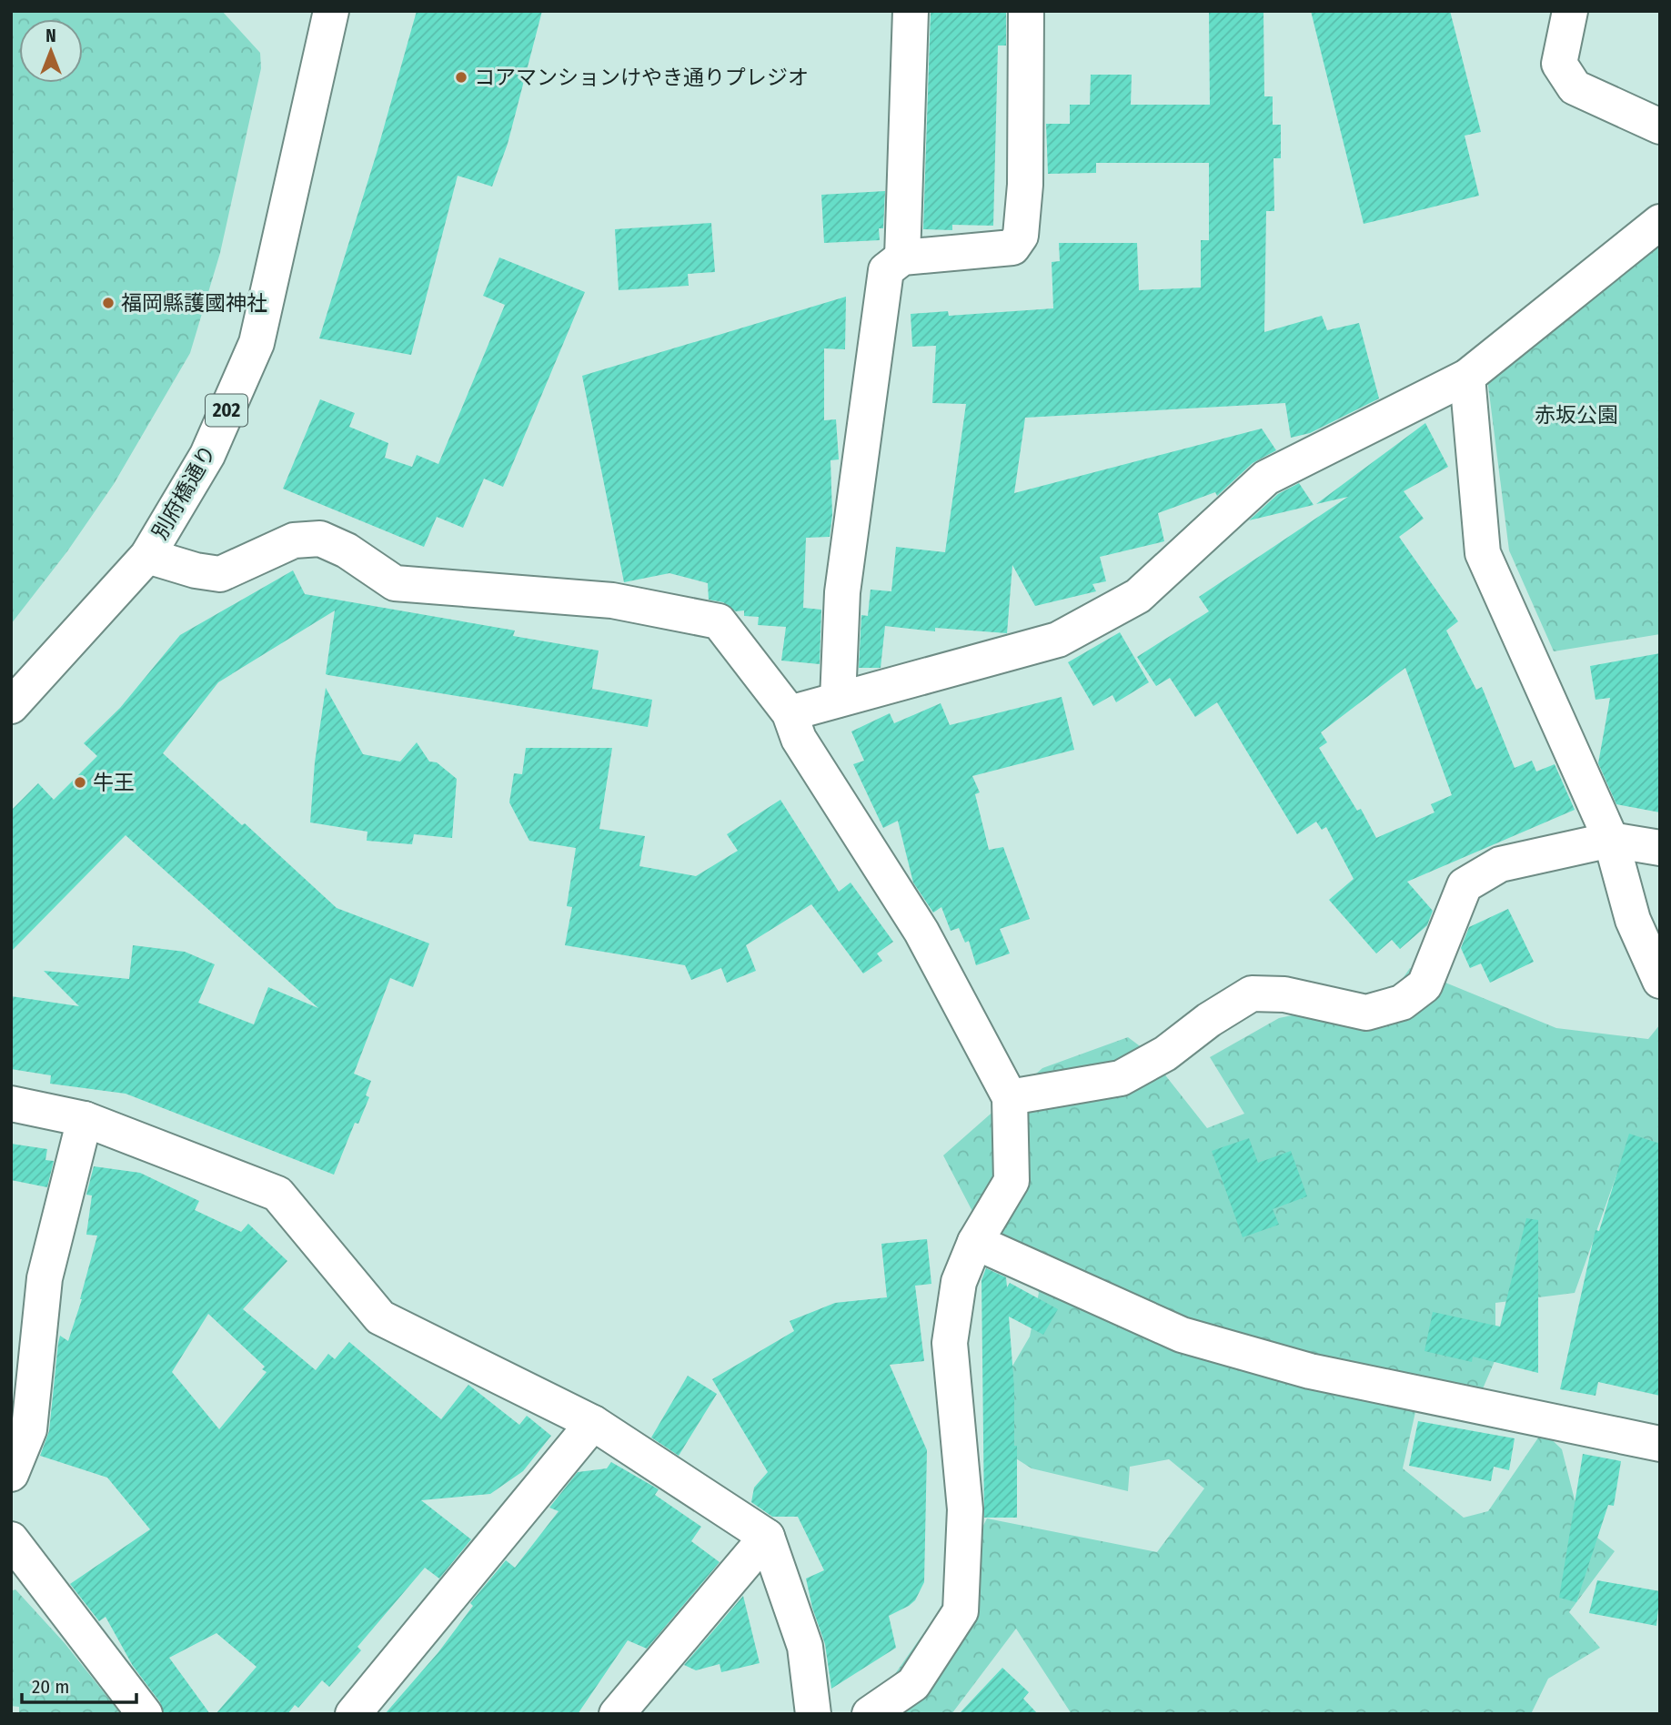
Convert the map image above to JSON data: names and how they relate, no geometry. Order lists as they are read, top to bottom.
{
  "streets": {
    "main road": ["202", "別府橋通り"]
  },
  "parks": ["赤坂公園"],
  "places": ["コアマンションけやき通りプレジオ", "福岡縣護國神社", "牛王"],
  "scale_bar": "20 m",
  "north": "top"
}
